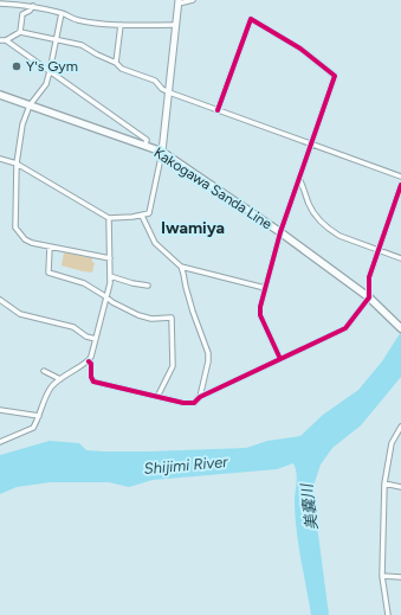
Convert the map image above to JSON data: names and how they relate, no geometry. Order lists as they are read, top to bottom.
{
  "streets": {
    "main road": ["Kakogawa Sanda Line"]
  },
  "districts": ["Iwamiya"],
  "water": ["Shijimi River", "美嚢川"],
  "places": ["Y's Gym"]
}
